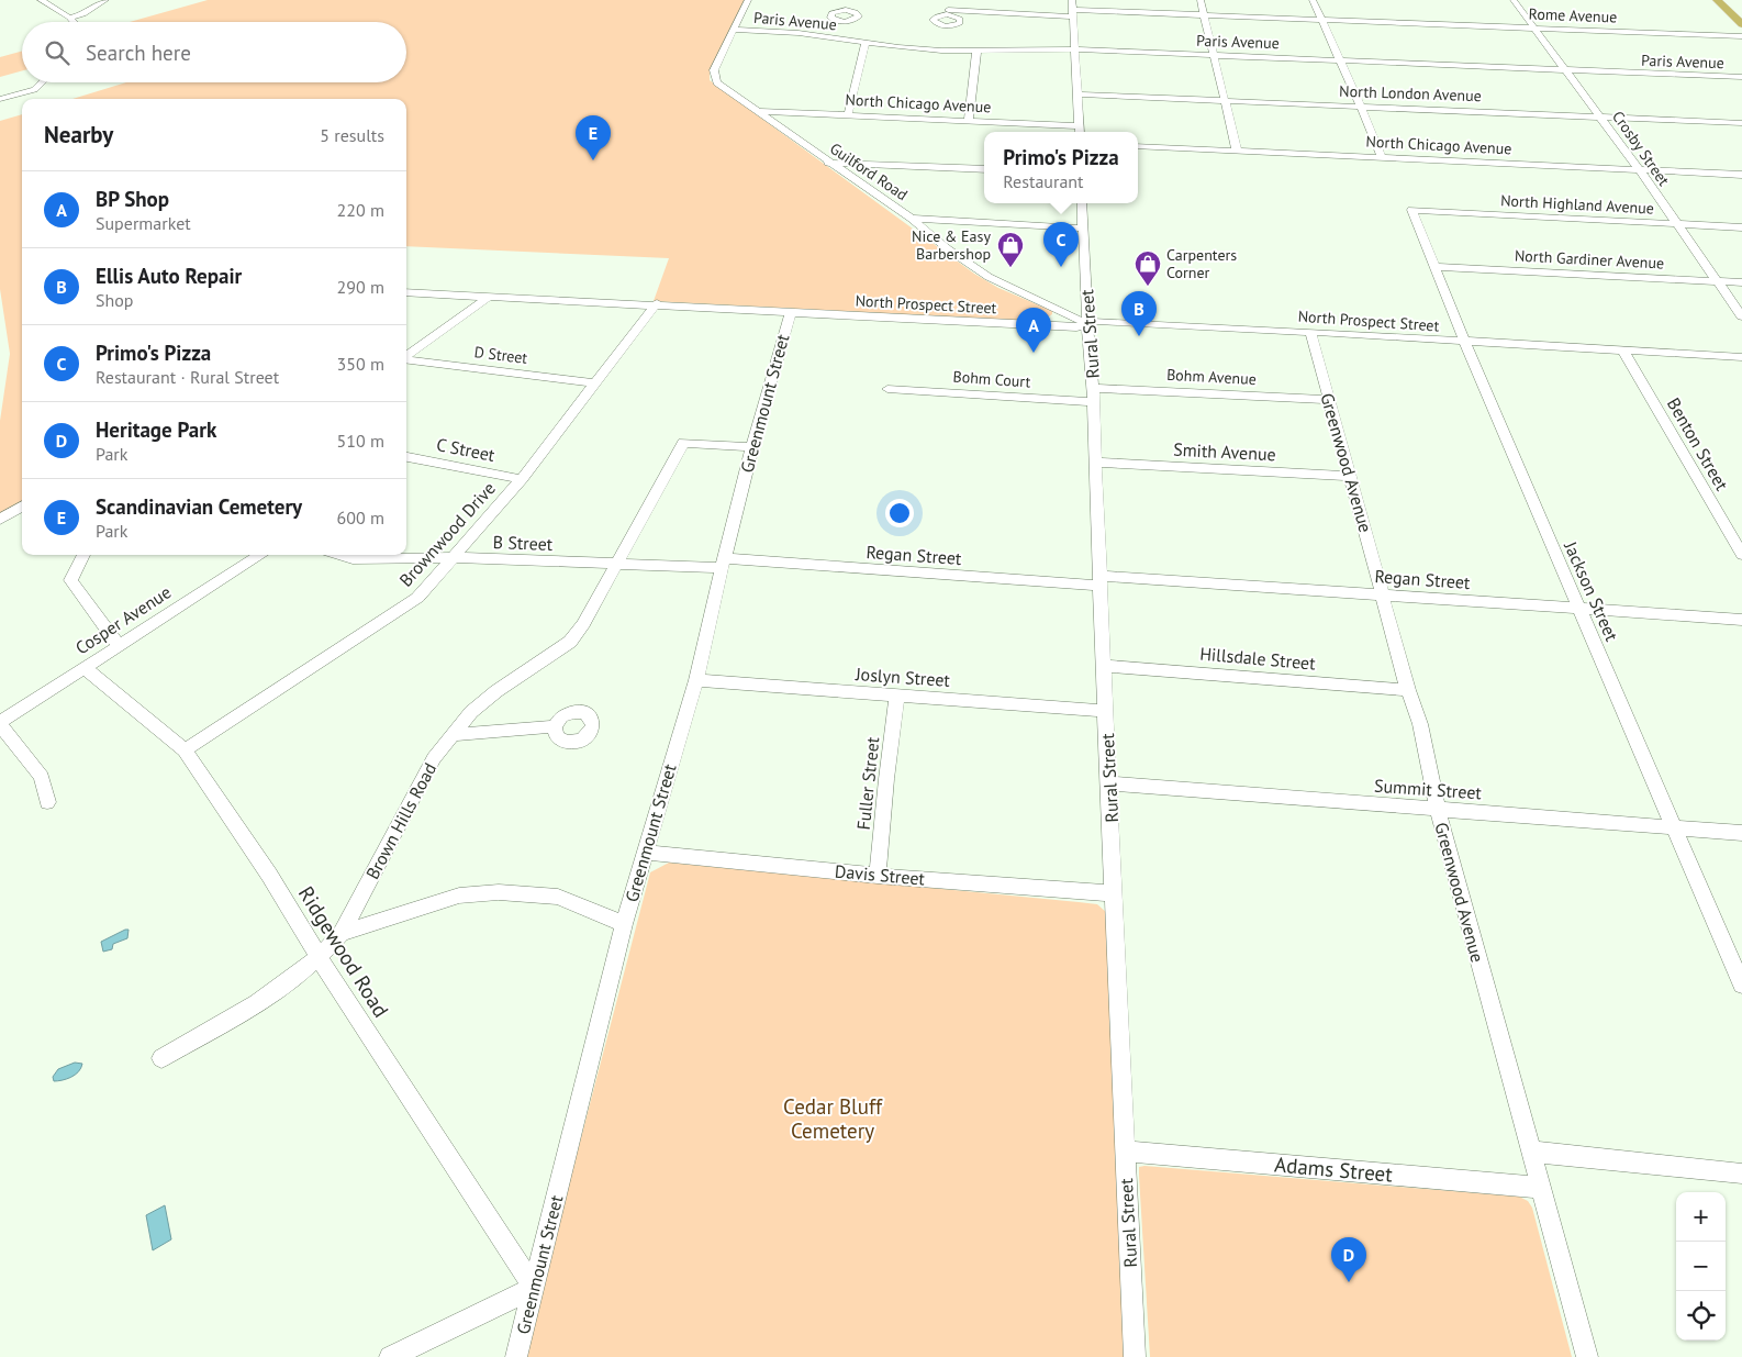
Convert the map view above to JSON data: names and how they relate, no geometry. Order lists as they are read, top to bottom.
{
  "streets": {
    "street": [
      "Rome Avenue",
      "Paris Avenue",
      "North London Avenue",
      "North Chicago Avenue",
      "Crosby Street",
      "Guilford Road",
      "North Highland Avenue",
      "North Gardiner Avenue",
      "North Prospect Street",
      "Rural Street",
      "D Street",
      "Bohm Avenue",
      "Bohm Court",
      "Greenmount Street",
      "Benton Street",
      "C Street",
      "Smith Avenue",
      "Greenwood Avenue",
      "Brownwood Drive",
      "B Street",
      "Regan Street",
      "Jackson Street",
      "Cosper Avenue",
      "Hillsdale Street",
      "Joslyn Street",
      "Fuller Street",
      "Summit Street",
      "Brown Hills Road",
      "Davis Street",
      "Ridgewood Road",
      "Adams Street"
    ]
  },
  "crossings": [
    ["Rome Avenue", "Crosby Street"],
    ["Paris Avenue", "Crosby Street"],
    ["Paris Avenue", "Guilford Road"],
    ["North London Avenue", "Crosby Street"],
    ["North Chicago Avenue", "Crosby Street"],
    ["North Chicago Avenue", "Guilford Road"],
    ["Crosby Street", "North Highland Avenue"],
    ["Crosby Street", "North Gardiner Avenue"],
    ["Guilford Road", "North Prospect Street"],
    ["Guilford Road", "Rural Street"],
    ["North Highland Avenue", "Jackson Street"],
    ["North Gardiner Avenue", "Jackson Street"],
    ["North Prospect Street", "Rural Street"],
    ["North Prospect Street", "Greenmount Street"],
    ["North Prospect Street", "Benton Street"],
    ["North Prospect Street", "Greenwood Avenue"],
    ["North Prospect Street", "Brownwood Drive"],
    ["North Prospect Street", "Jackson Street"],
    ["Rural Street", "Bohm Avenue"],
    ["Rural Street", "Bohm Court"],
    ["Rural Street", "Smith Avenue"],
    ["Rural Street", "Regan Street"],
    ["Rural Street", "Hillsdale Street"],
    ["Rural Street", "Joslyn Street"],
    ["Rural Street", "Summit Street"],
    ["Rural Street", "Davis Street"],
    ["Rural Street", "Adams Street"],
    ["D Street", "Brownwood Drive"],
    ["Bohm Avenue", "Bohm Court"],
    ["Bohm Avenue", "Greenwood Avenue"],
    ["Greenmount Street", "B Street"],
    ["Greenmount Street", "Regan Street"],
    ["Greenmount Street", "Joslyn Street"],
    ["Greenmount Street", "Brown Hills Road"],
    ["Greenmount Street", "Davis Street"],
    ["Greenmount Street", "Ridgewood Road"],
    ["C Street", "Brownwood Drive"],
    ["Smith Avenue", "Greenwood Avenue"],
    ["Greenwood Avenue", "Regan Street"],
    ["Greenwood Avenue", "Hillsdale Street"],
    ["Greenwood Avenue", "Summit Street"],
    ["Greenwood Avenue", "Adams Street"],
    ["Brownwood Drive", "B Street"],
    ["Brownwood Drive", "Ridgewood Road"],
    ["B Street", "Regan Street"],
    ["B Street", "Brown Hills Road"],
    ["Regan Street", "Jackson Street"],
    ["Jackson Street", "Summit Street"],
    ["Cosper Avenue", "Ridgewood Road"],
    ["Joslyn Street", "Fuller Street"],
    ["Fuller Street", "Davis Street"],
    ["Brown Hills Road", "Ridgewood Road"]
  ],
  "parks": ["Cedar Bluff Cemetery"],
  "places": {
    "shop": ["Nice & Easy Barbershop", "Carpenters Corner"]
  },
  "page": {
    "search": "Search here",
    "heading": ["Nearby", "5 results"],
    "pins": [
      "E",
      "C",
      "B",
      "A",
      "D"
    ],
    "popup": ["Primo's Pizza", "Restaurant"],
    "list": [
      {
        "mark": "A",
        "name": "BP Shop",
        "note": "Supermarket",
        "value": "220 m"
      },
      {
        "mark": "B",
        "name": "Ellis Auto Repair",
        "note": "Shop",
        "value": "290 m"
      },
      {
        "mark": "C",
        "name": "Primo's Pizza",
        "note": "Restaurant · Rural Street",
        "value": "350 m"
      },
      {
        "mark": "D",
        "name": "Heritage Park",
        "note": "Park",
        "value": "510 m"
      },
      {
        "mark": "E",
        "name": "Scandinavian Cemetery",
        "note": "Park",
        "value": "600 m"
      }
    ],
    "map_buttons": ["+", "−"]
  }
}
